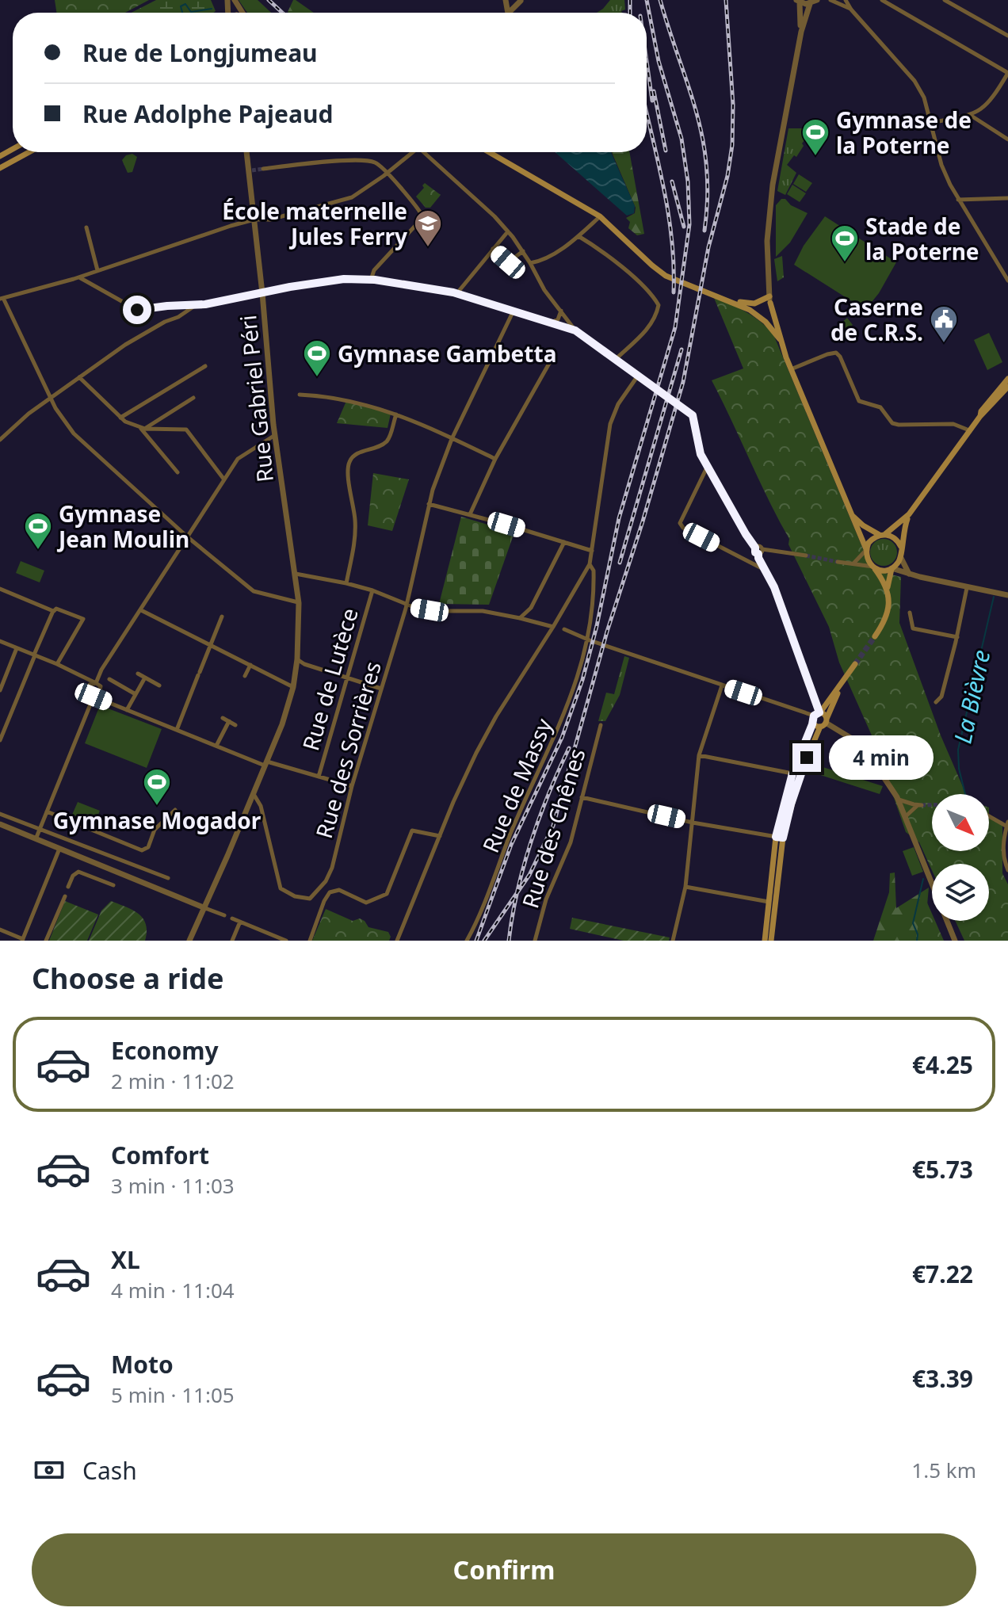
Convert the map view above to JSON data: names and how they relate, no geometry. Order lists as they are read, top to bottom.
{
  "streets": {
    "street": [
      "Rue Gabriel Péri",
      "Rue de Lutèce",
      "Rue des Sorrières",
      "Rue de Massy",
      "Rue des Chênes"
    ]
  },
  "crossings": [
    ["Rue Gabriel Péri", "Rue des Sorrières"]
  ],
  "water": ["La Bièvre"],
  "places": {
    "sports": [
      "Gymnase de la Poterne",
      "Stade de la Poterne",
      "Gymnase Gambetta",
      "Gymnase Jean Moulin",
      "Gymnase Mogador"
    ],
    "school or university": ["École maternelle Jules Ferry"],
    "public building": ["Caserne de C.R.S."]
  },
  "north": "bottom right",
  "page": {
    "banner": ["Rue de Longjumeau", "Rue Adolphe Pajeaud"],
    "bubble": "4 min",
    "heading": "Choose a ride",
    "list": [
      {
        "name": "Economy",
        "note": "2 min · 11:02",
        "value": "€4.25"
      },
      {
        "name": "Comfort",
        "note": "3 min · 11:03",
        "value": "€5.73"
      },
      {
        "name": "XL",
        "note": "4 min · 11:04",
        "value": "€7.22"
      },
      {
        "name": "Moto",
        "note": "5 min · 11:05",
        "value": "€3.39"
      }
    ],
    "pay": ["Cash", "1.5 km"],
    "buttons": "Confirm"
  }
}
